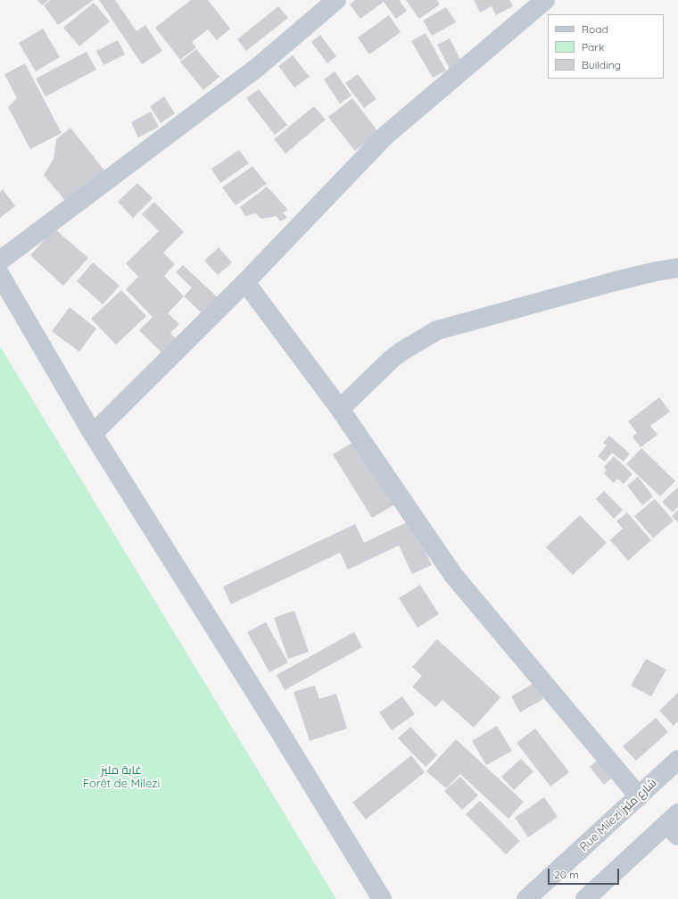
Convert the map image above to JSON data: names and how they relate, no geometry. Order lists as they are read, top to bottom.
{
  "streets": {
    "street": ["Rue Milezi شارع مليز"]
  },
  "parks": ["غابة مليز Forêt de Milezi"],
  "legend": ["Road", "Park", "Building"],
  "scale_bar": "20 m"
}
